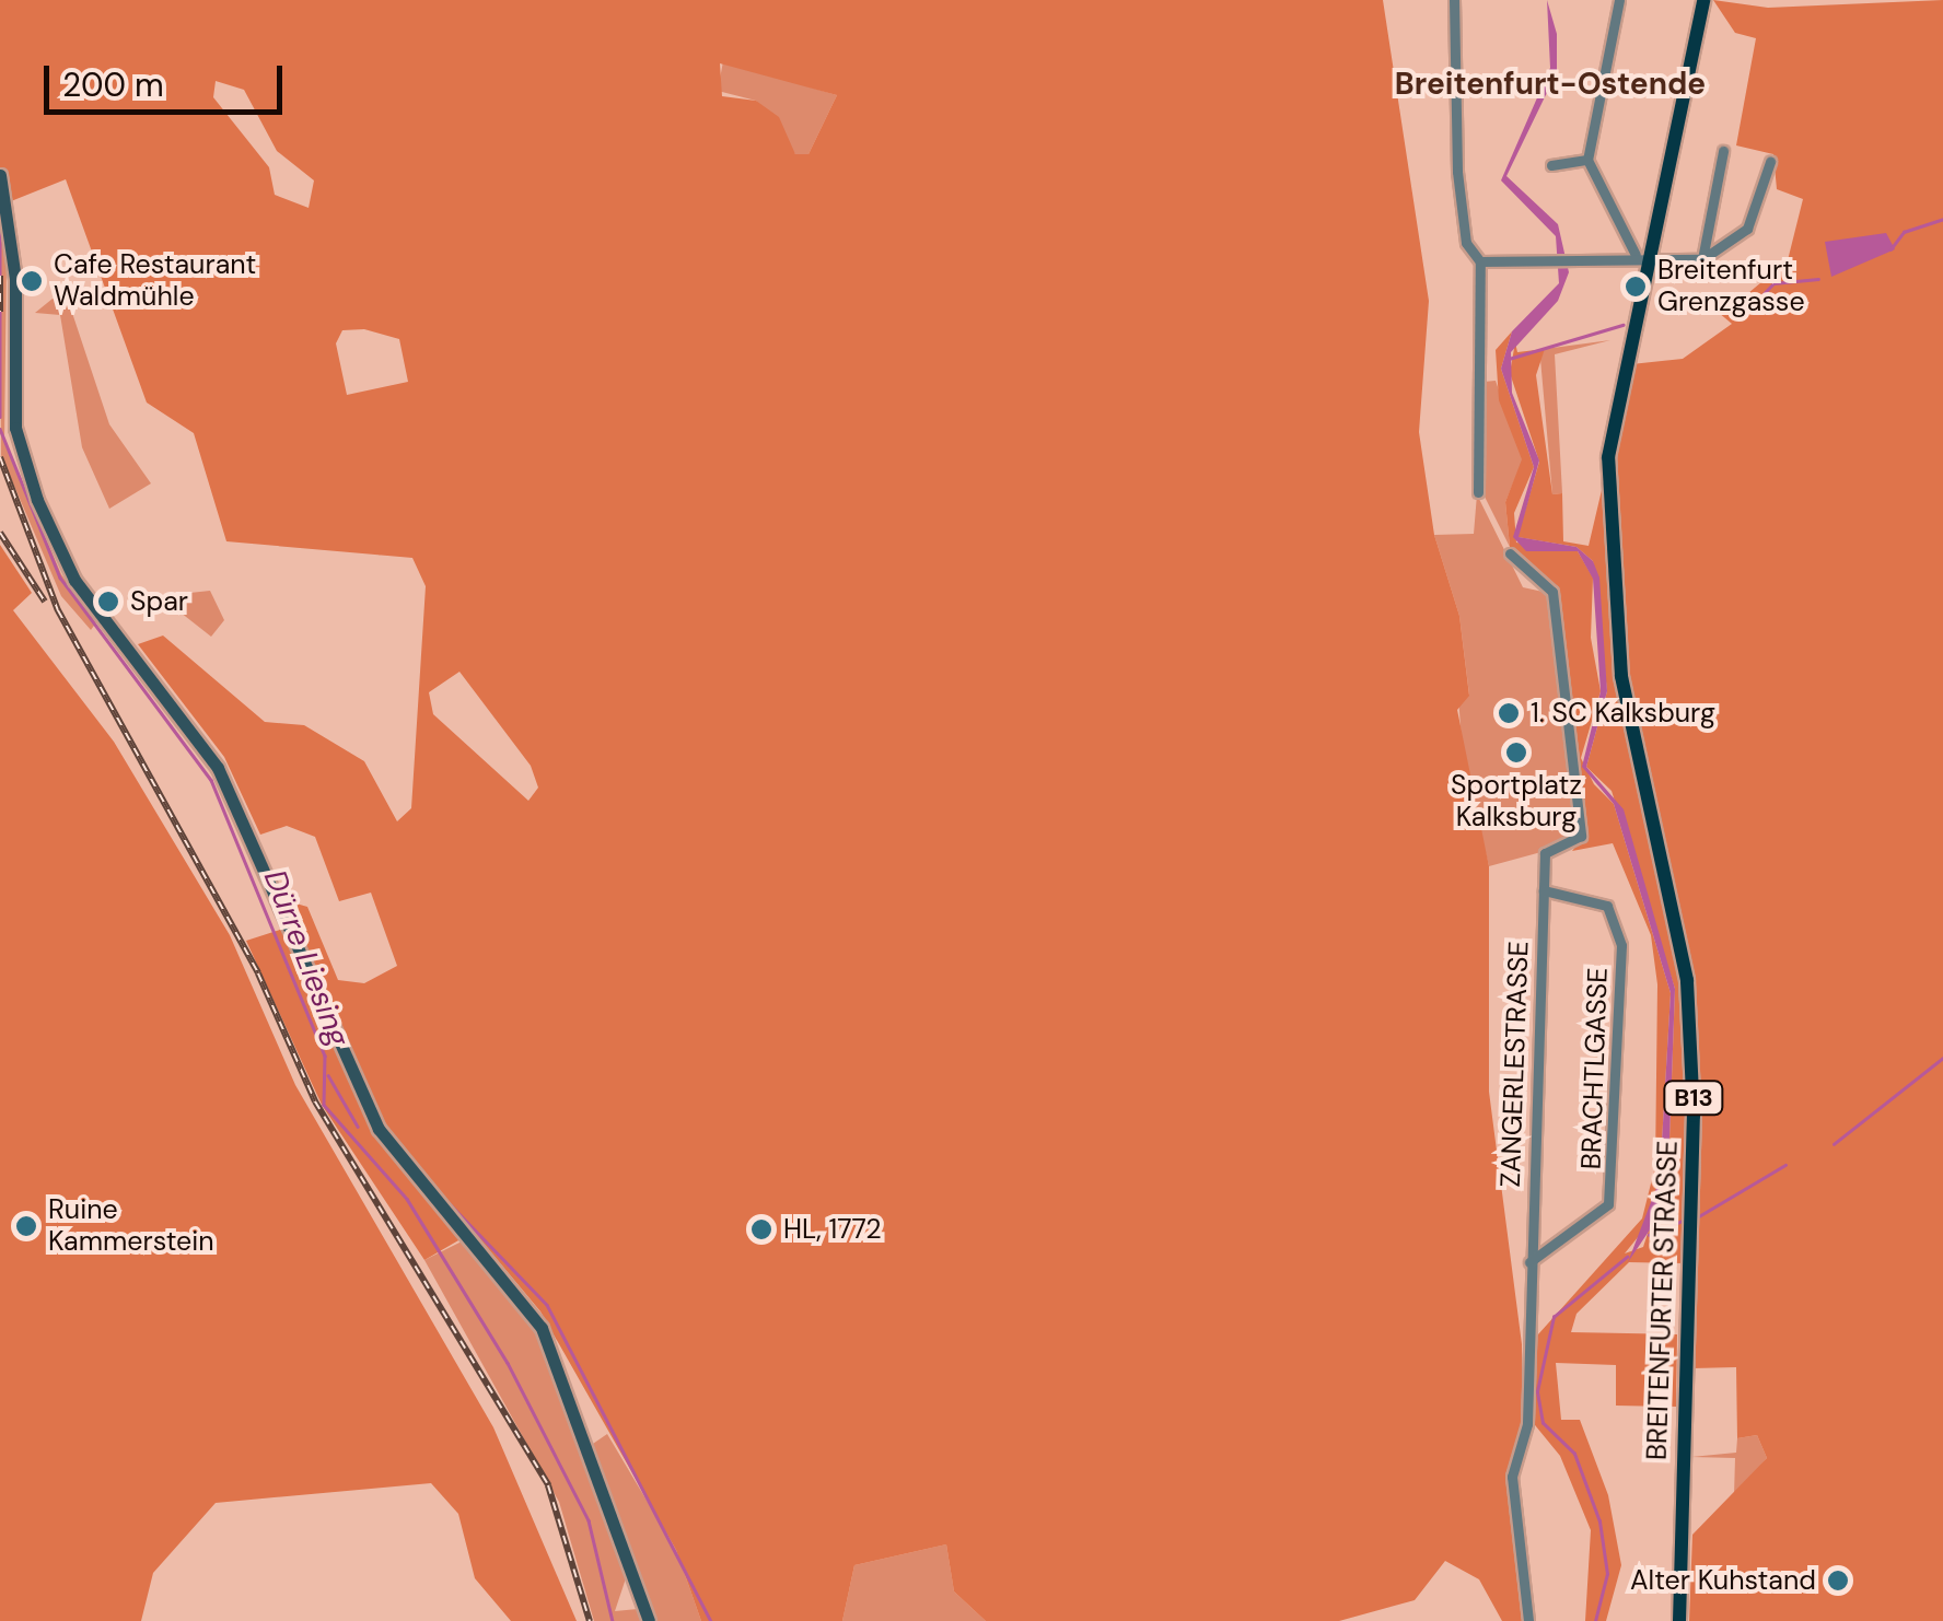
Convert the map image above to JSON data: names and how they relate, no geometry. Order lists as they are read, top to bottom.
{
  "streets": {
    "main road": ["B13", "BREITENFURTER STRASSE"],
    "street": ["ZANGERLESTRASSE", "BRACHTLGASSE"]
  },
  "crossings": [
    ["ZANGERLESTRASSE", "BRACHTLGASSE"],
    ["B13", "BREITENFURTER STRASSE"]
  ],
  "districts": ["Breitenfurt-Ostende"],
  "water": ["Dürre Liesing"],
  "places": [
    "Cafe Restaurant Waldmühle",
    "Breitenfurt Grenzgasse",
    "Spar",
    "1. SC Kalksburg",
    "Sportplatz Kalksburg",
    "Ruine Kammerstein",
    "HL, 1772",
    "Alter Kuhstand"
  ],
  "scale_bar": "200 m"
}
